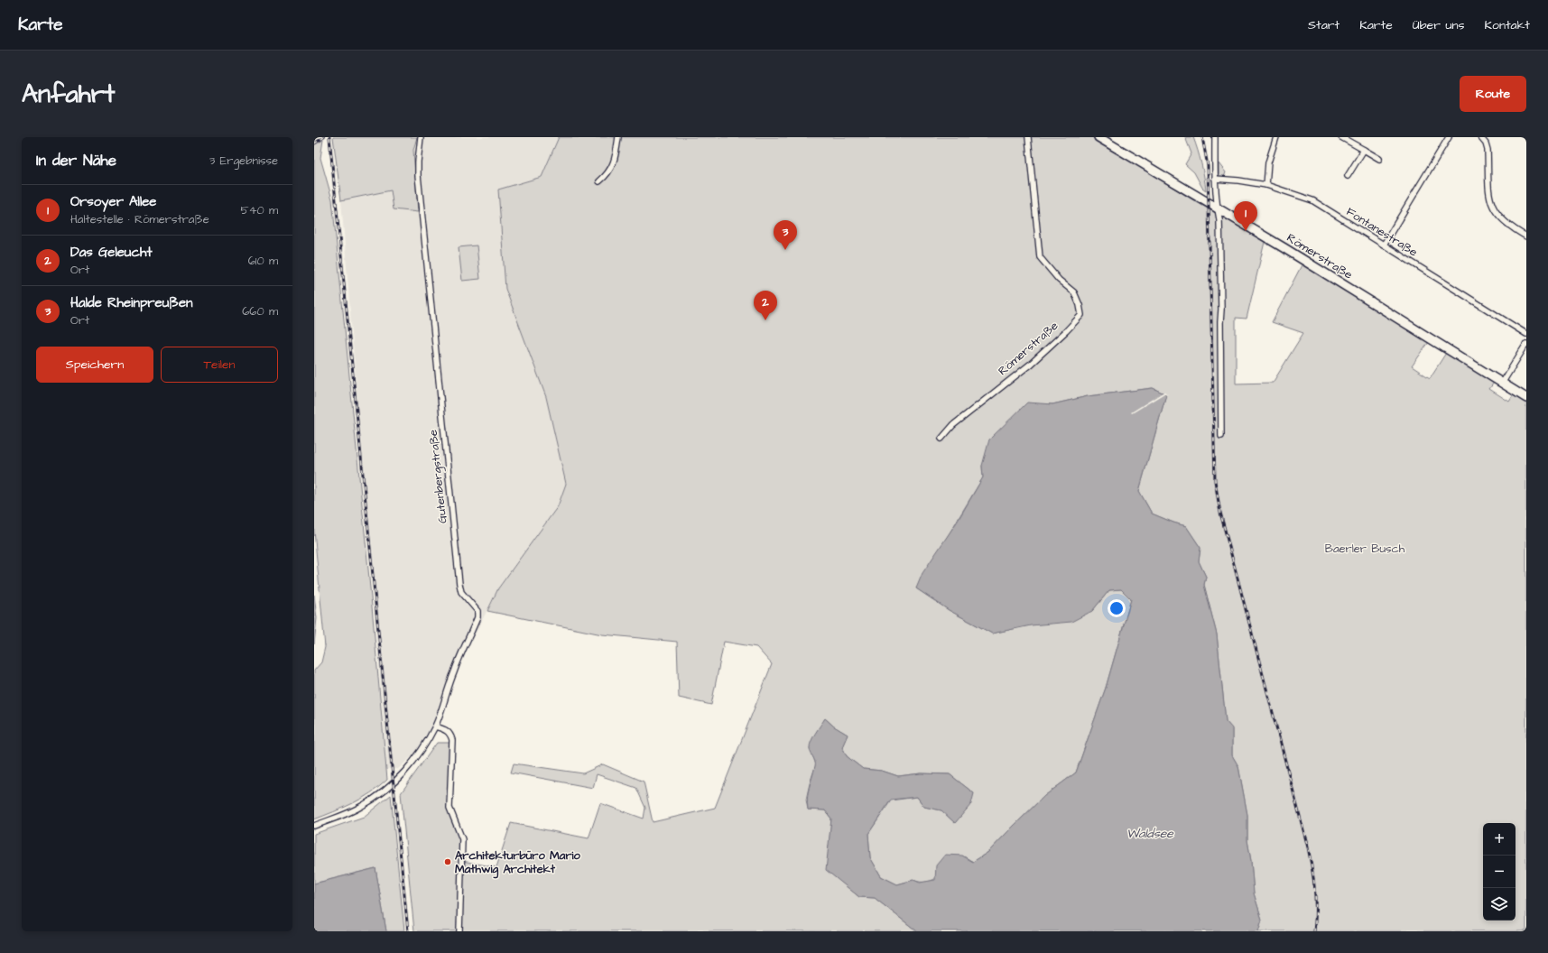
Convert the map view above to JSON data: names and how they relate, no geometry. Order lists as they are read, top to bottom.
{
  "streets": {
    "main road": ["Römerstraße"],
    "street": ["Fontanestraße", "Gutenbergstraße"]
  },
  "water": ["Waldsee"],
  "parks": ["Baerler Busch"],
  "places": ["Architekturbüro Mario Mathwig Architekt"],
  "page": {
    "header": "Karte",
    "nav": [
      "Start",
      "Karte",
      "Über uns",
      "Kontakt"
    ],
    "buttons": [
      "Route",
      ["Speichern", "Teilen"]
    ],
    "title": "Anfahrt",
    "heading": ["In der Nähe", "3 Ergebnisse"],
    "list": [
      {
        "mark": "1",
        "name": "Orsoyer Allee",
        "note": "Haltestelle · Römerstraße",
        "value": "540 m"
      },
      {
        "mark": "2",
        "name": "Das Geleucht",
        "note": "Ort",
        "value": "610 m"
      },
      {
        "mark": "3",
        "name": "Halde Rheinpreußen",
        "note": "Ort",
        "value": "660 m"
      }
    ],
    "pins": ["1", "3", "2"],
    "map_buttons": ["+", "−"]
  }
}
